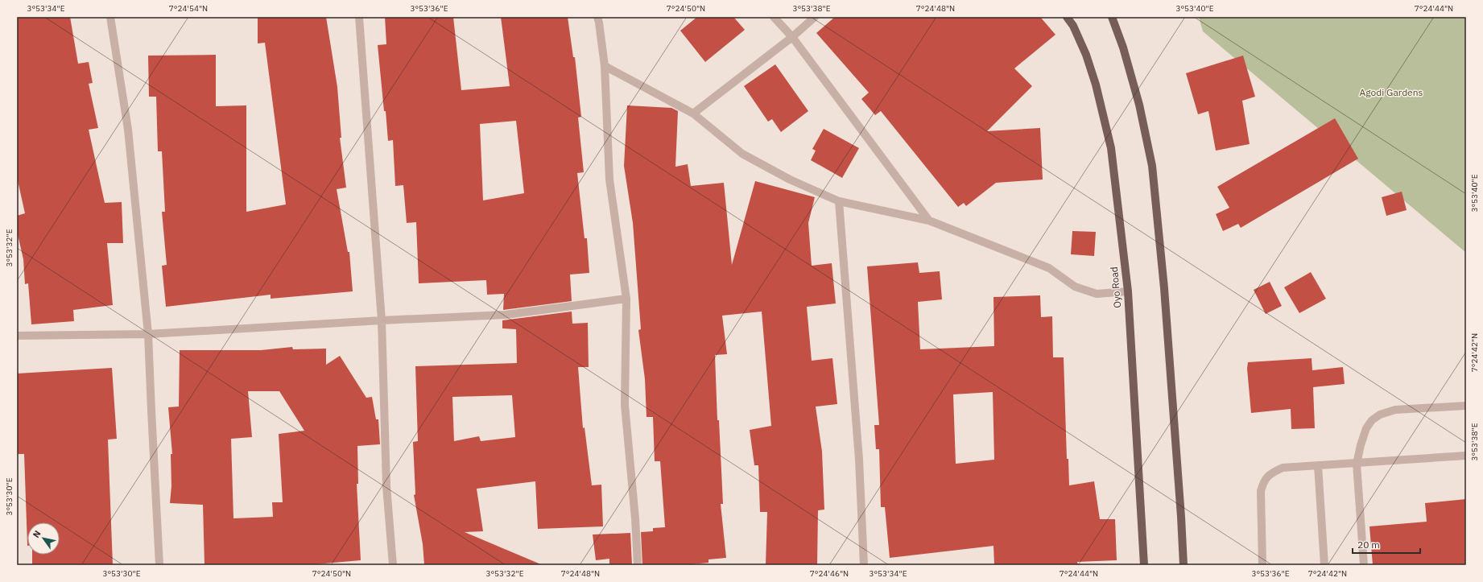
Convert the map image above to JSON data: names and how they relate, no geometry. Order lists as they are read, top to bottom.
{
  "streets": {
    "main road": ["Oyo Road"]
  },
  "parks": ["Agodi Gardens"],
  "scale_bar": "20 m",
  "north": "top left",
  "coordinates": [
    "3°53'34\"E",
    "7°24'54\"N",
    "3°53'36\"E",
    "7°24'50\"N",
    "3°53'38\"E",
    "7°24'48\"N",
    "3°53'40\"E",
    "7°24'44\"N",
    "3°53'32\"E",
    "7°24'42\"N",
    "3°53'30\"E",
    "7°24'46\"N"
  ]
}
